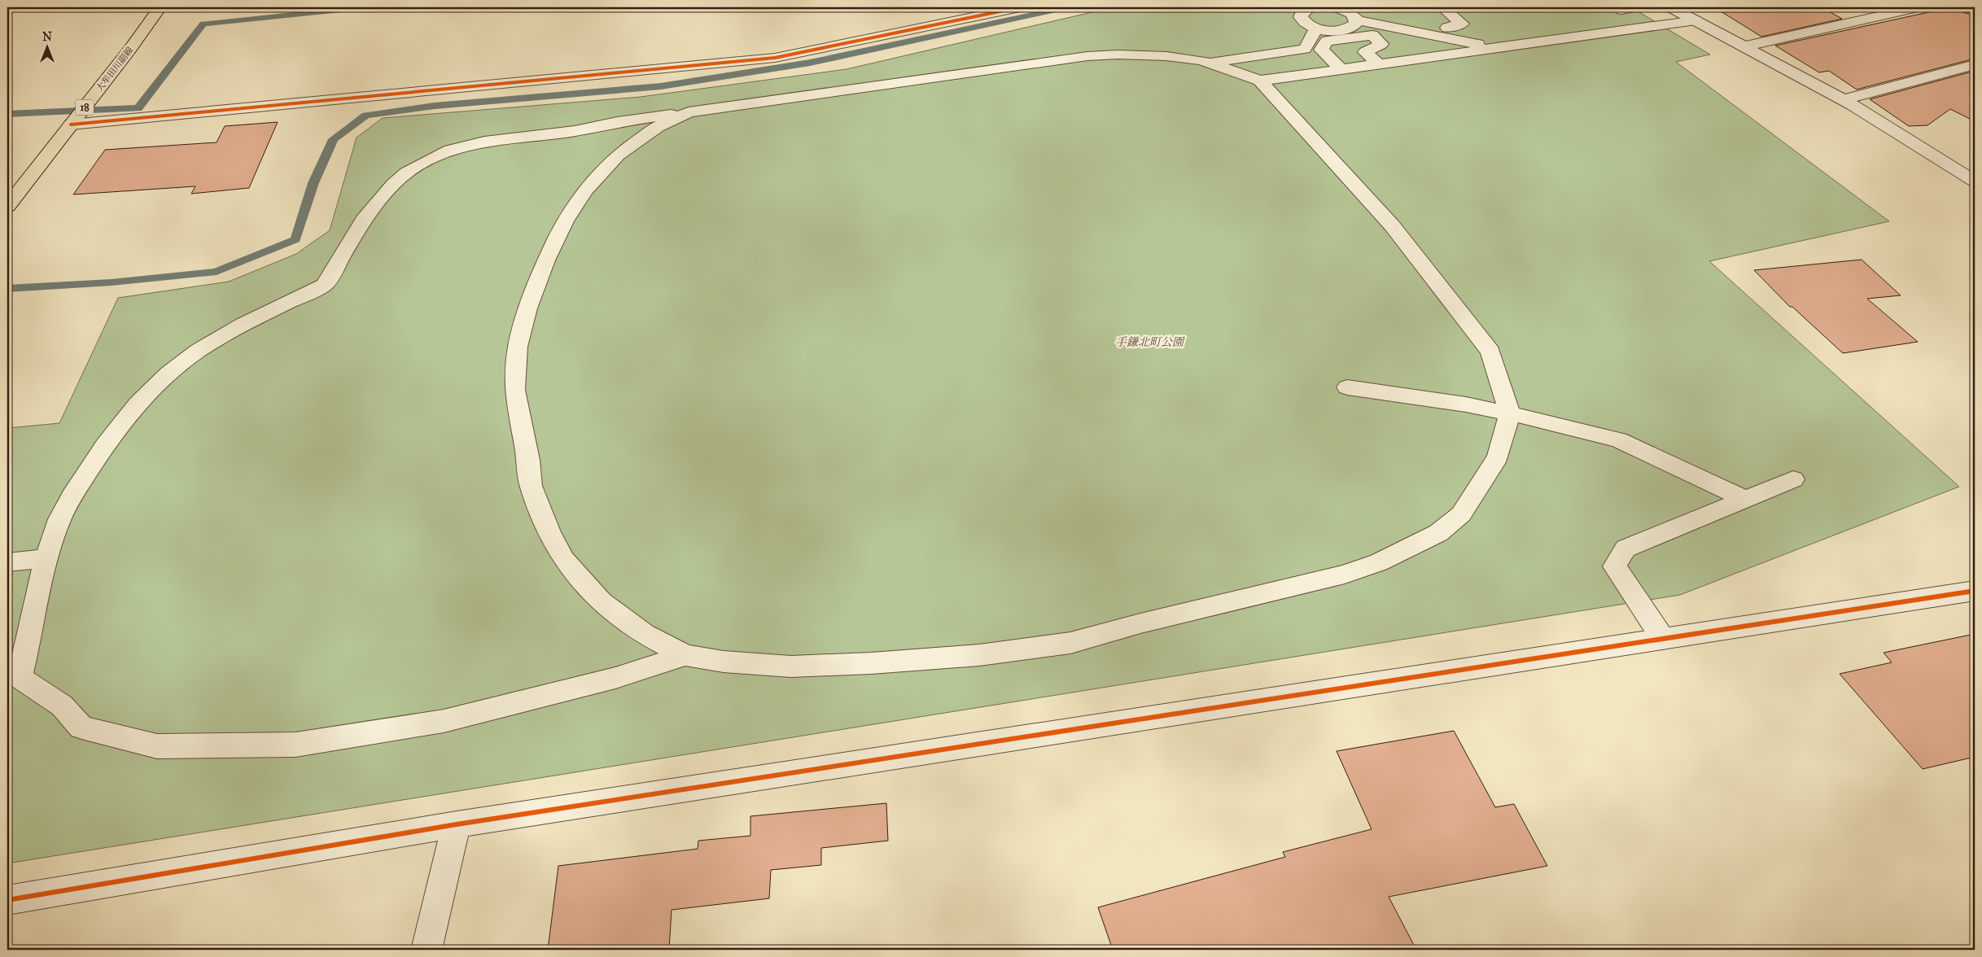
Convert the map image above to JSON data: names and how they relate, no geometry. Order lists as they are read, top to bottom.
{
  "streets": {
    "main road": ["大牟田川副線", "18"]
  },
  "parks": ["手鎌北町公園"],
  "north": "top"
}
